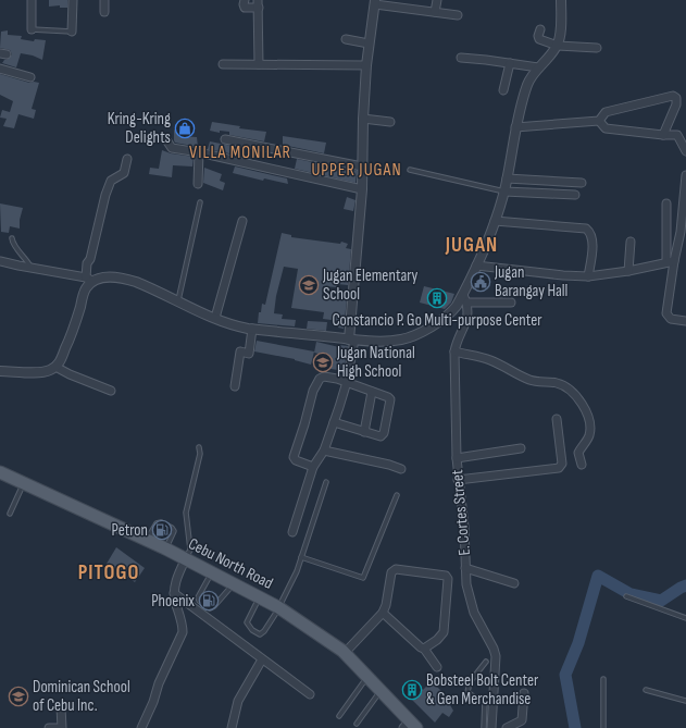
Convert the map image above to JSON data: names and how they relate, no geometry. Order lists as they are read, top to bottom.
{
  "streets": {
    "main road": ["Cebu North Road"],
    "street": ["E. Cortes Street"]
  },
  "districts": [
    "VILLA MONILAR",
    "UPPER JUGAN",
    "JUGAN",
    "PITOGO"
  ],
  "places": {
    "shop": ["Kring-Kring Delights"],
    "public building": ["Jugan Barangay Hall"],
    "school or university": ["Jugan Elementary School", "Jugan National High School", "Dominican School of Cebu Inc."],
    "building": ["Constancio P. Go Multi-purpose Center", "Bobsteel Bolt Center & Gen Merchandise"],
    "fuel station": ["Petron", "Phoenix"]
  }
}
